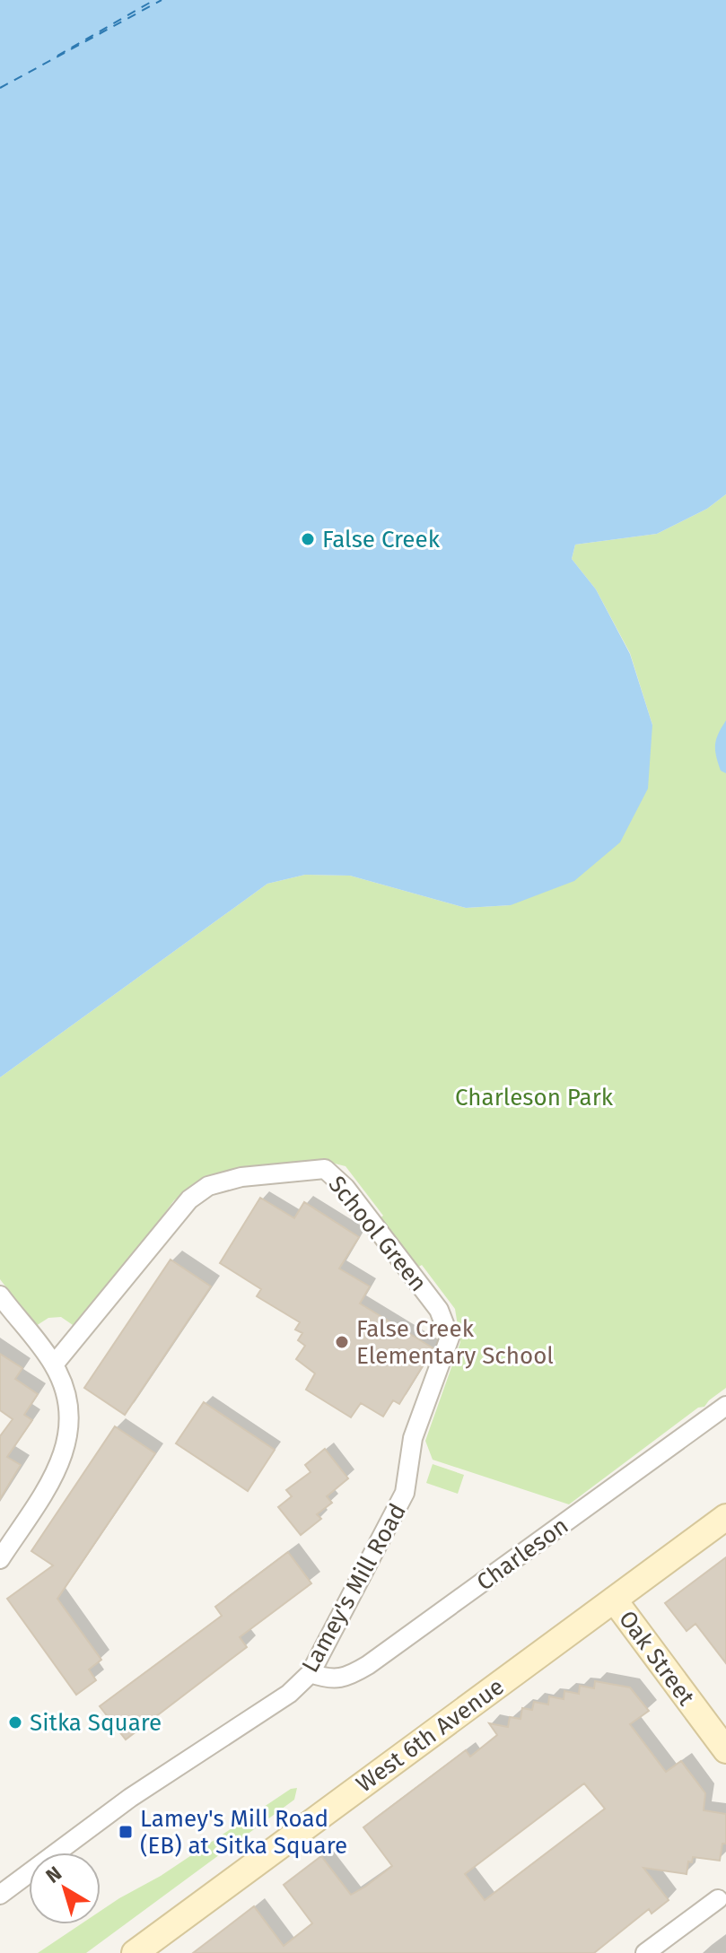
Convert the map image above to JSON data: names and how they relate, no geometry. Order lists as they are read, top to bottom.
{
  "streets": {
    "main road": ["Oak Street", "West 6th Avenue"],
    "street": ["School Green", "Charleson", "Lamey's Mill Road"]
  },
  "crossings": [
    ["School Green", "Lamey's Mill Road"],
    ["Charleson", "Lamey's Mill Road"],
    ["Oak Street", "West 6th Avenue"]
  ],
  "parks": ["Charleson Park"],
  "places": {
    "other": ["False Creek", "False Creek Elementary School", "Sitka Square"],
    "transit": ["Lamey's Mill Road (EB) at Sitka Square"]
  },
  "north": "top left"
}
